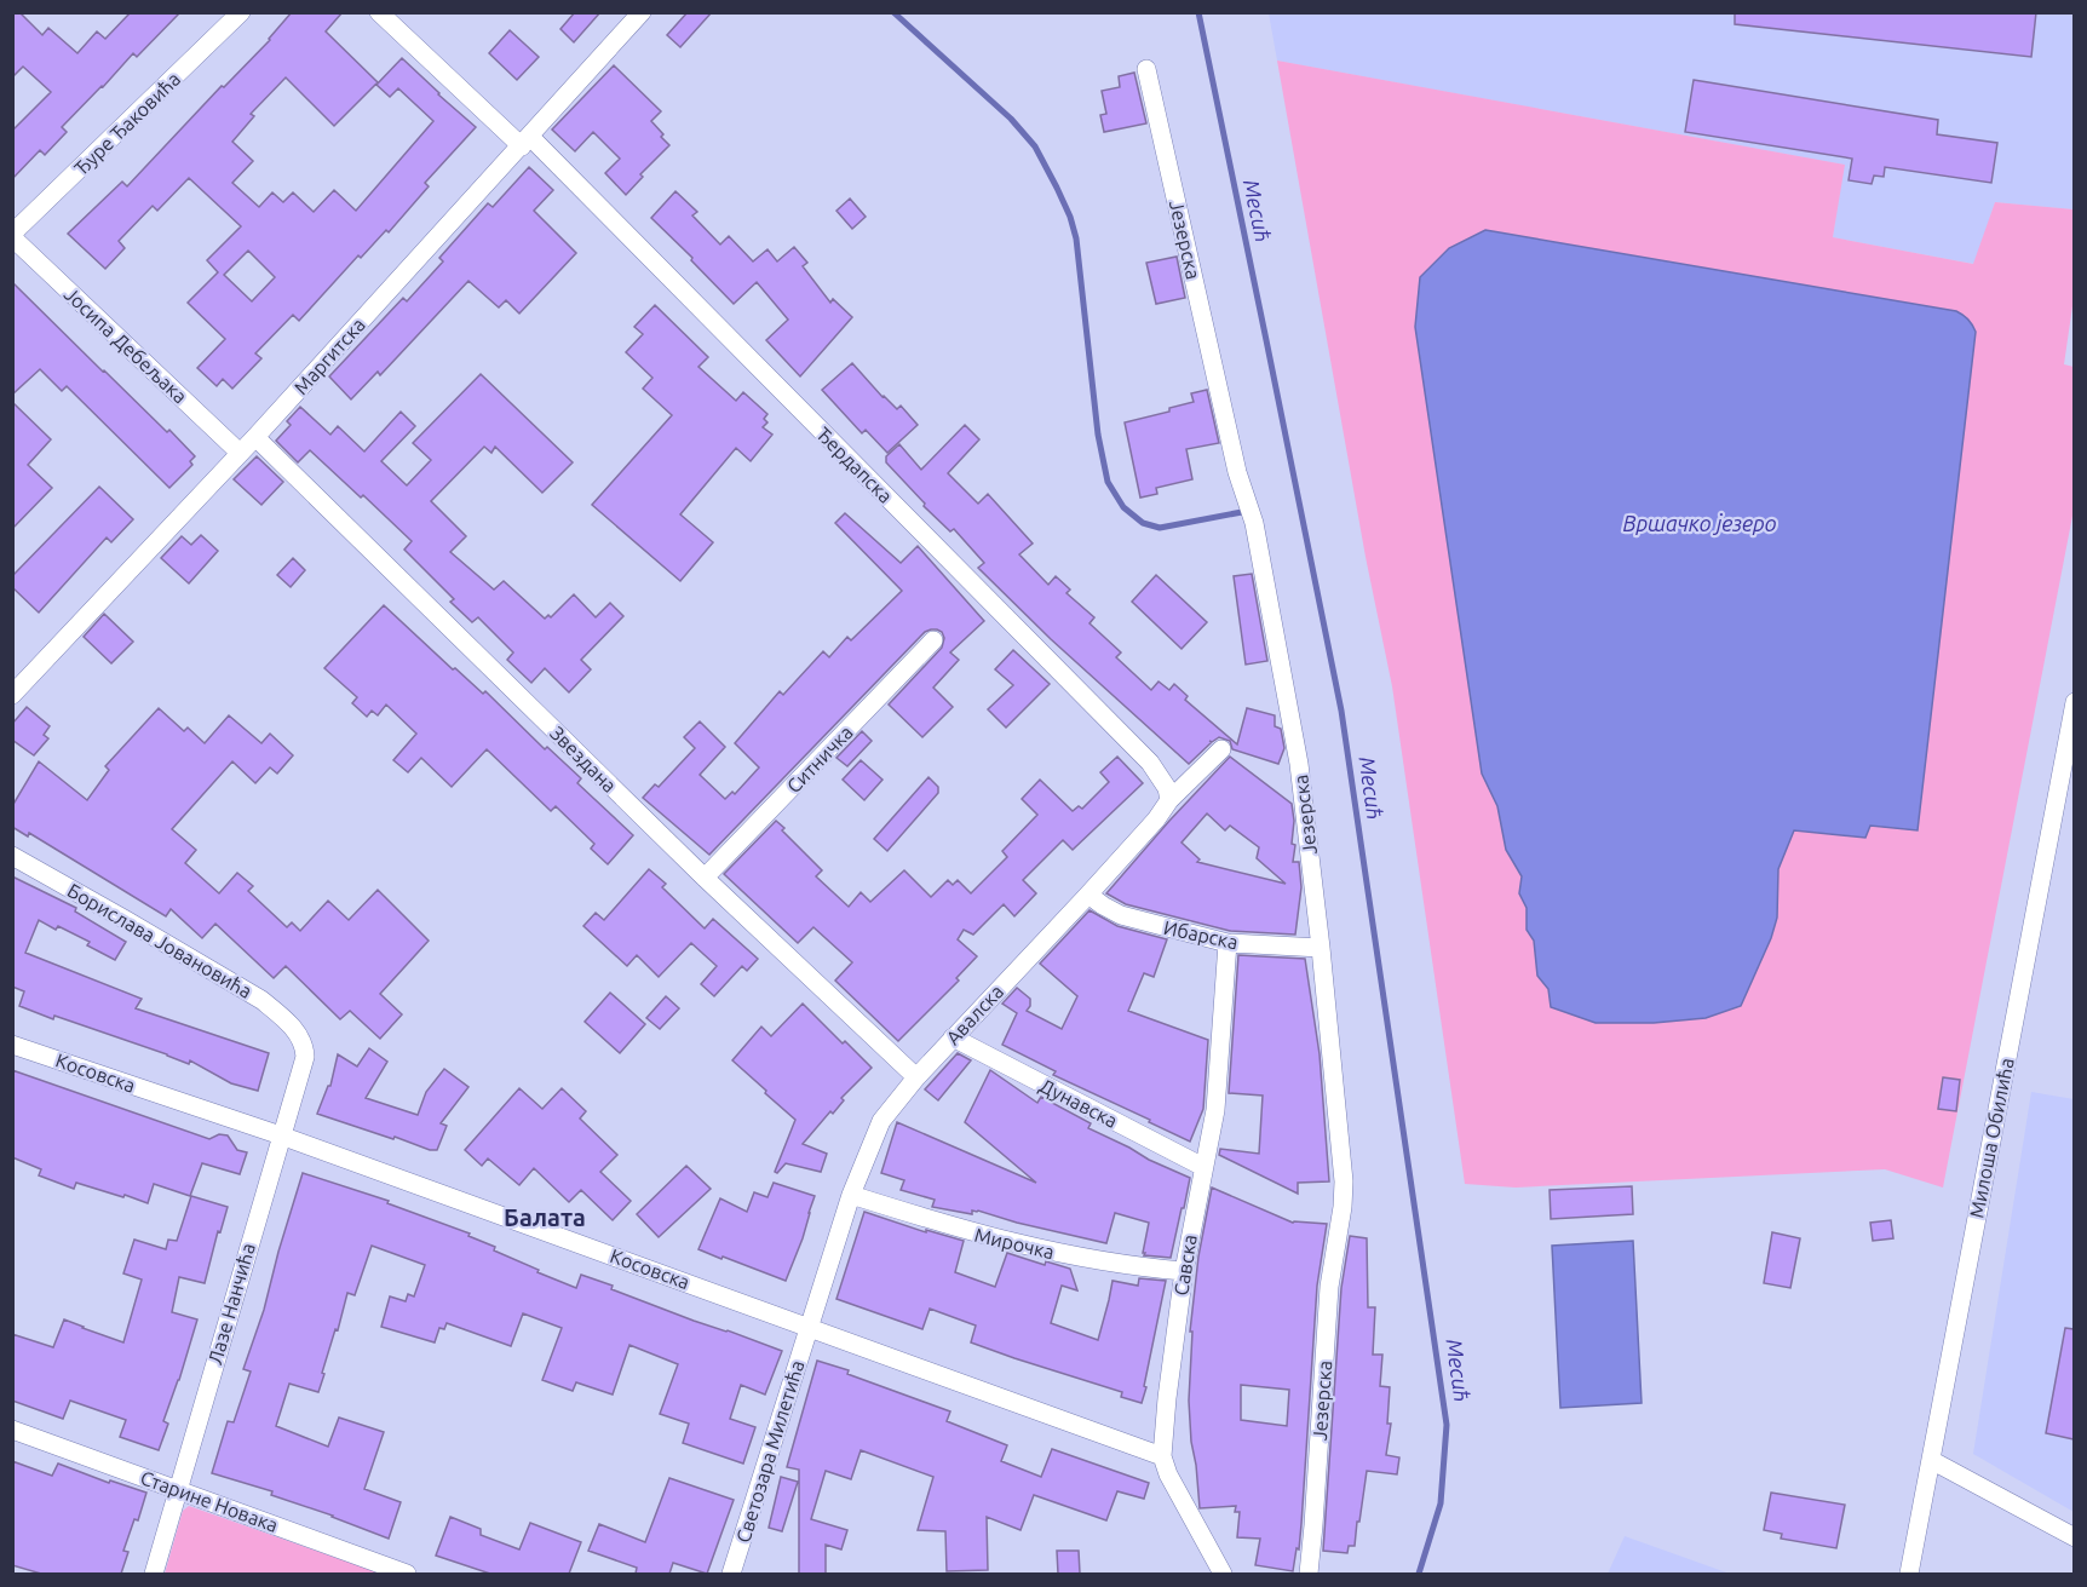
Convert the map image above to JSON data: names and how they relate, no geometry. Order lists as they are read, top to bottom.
{
  "streets": {
    "street": [
      "Ђуре Ђаковића",
      "Језерска",
      "Јосипа Дебељака",
      "Маргитска",
      "Ђердапска",
      "Звездана",
      "Ситничка",
      "Ибарска",
      "Борислава Јовановића",
      "Авалска",
      "Косовска",
      "Дунавска",
      "Милоша Обилића",
      "Мирочка",
      "Савска",
      "Лазе Нанчића",
      "Светозара Милетића",
      "Старине Новака"
    ]
  },
  "crossings": [
    ["Ђуре Ђаковића", "Јосипа Дебељака"],
    ["Језерска", "Ибарска"],
    ["Јосипа Дебељака", "Маргитска"],
    ["Маргитска", "Ђердапска"],
    ["Маргитска", "Звездана"],
    ["Ђердапска", "Авалска"],
    ["Звездана", "Ситничка"],
    ["Звездана", "Авалска"],
    ["Ибарска", "Авалска"],
    ["Ибарска", "Савска"],
    ["Борислава Јовановића", "Лазе Нанчића"],
    ["Авалска", "Косовска"],
    ["Авалска", "Дунавска"],
    ["Авалска", "Мирочка"],
    ["Авалска", "Светозара Милетића"],
    ["Косовска", "Савска"],
    ["Косовска", "Лазе Нанчића"],
    ["Косовска", "Светозара Милетића"],
    ["Дунавска", "Савска"],
    ["Мирочка", "Савска"],
    ["Лазе Нанчића", "Старине Новака"]
  ],
  "districts": ["Балата"],
  "water": ["Месић", "Вршачко језеро"]
}
